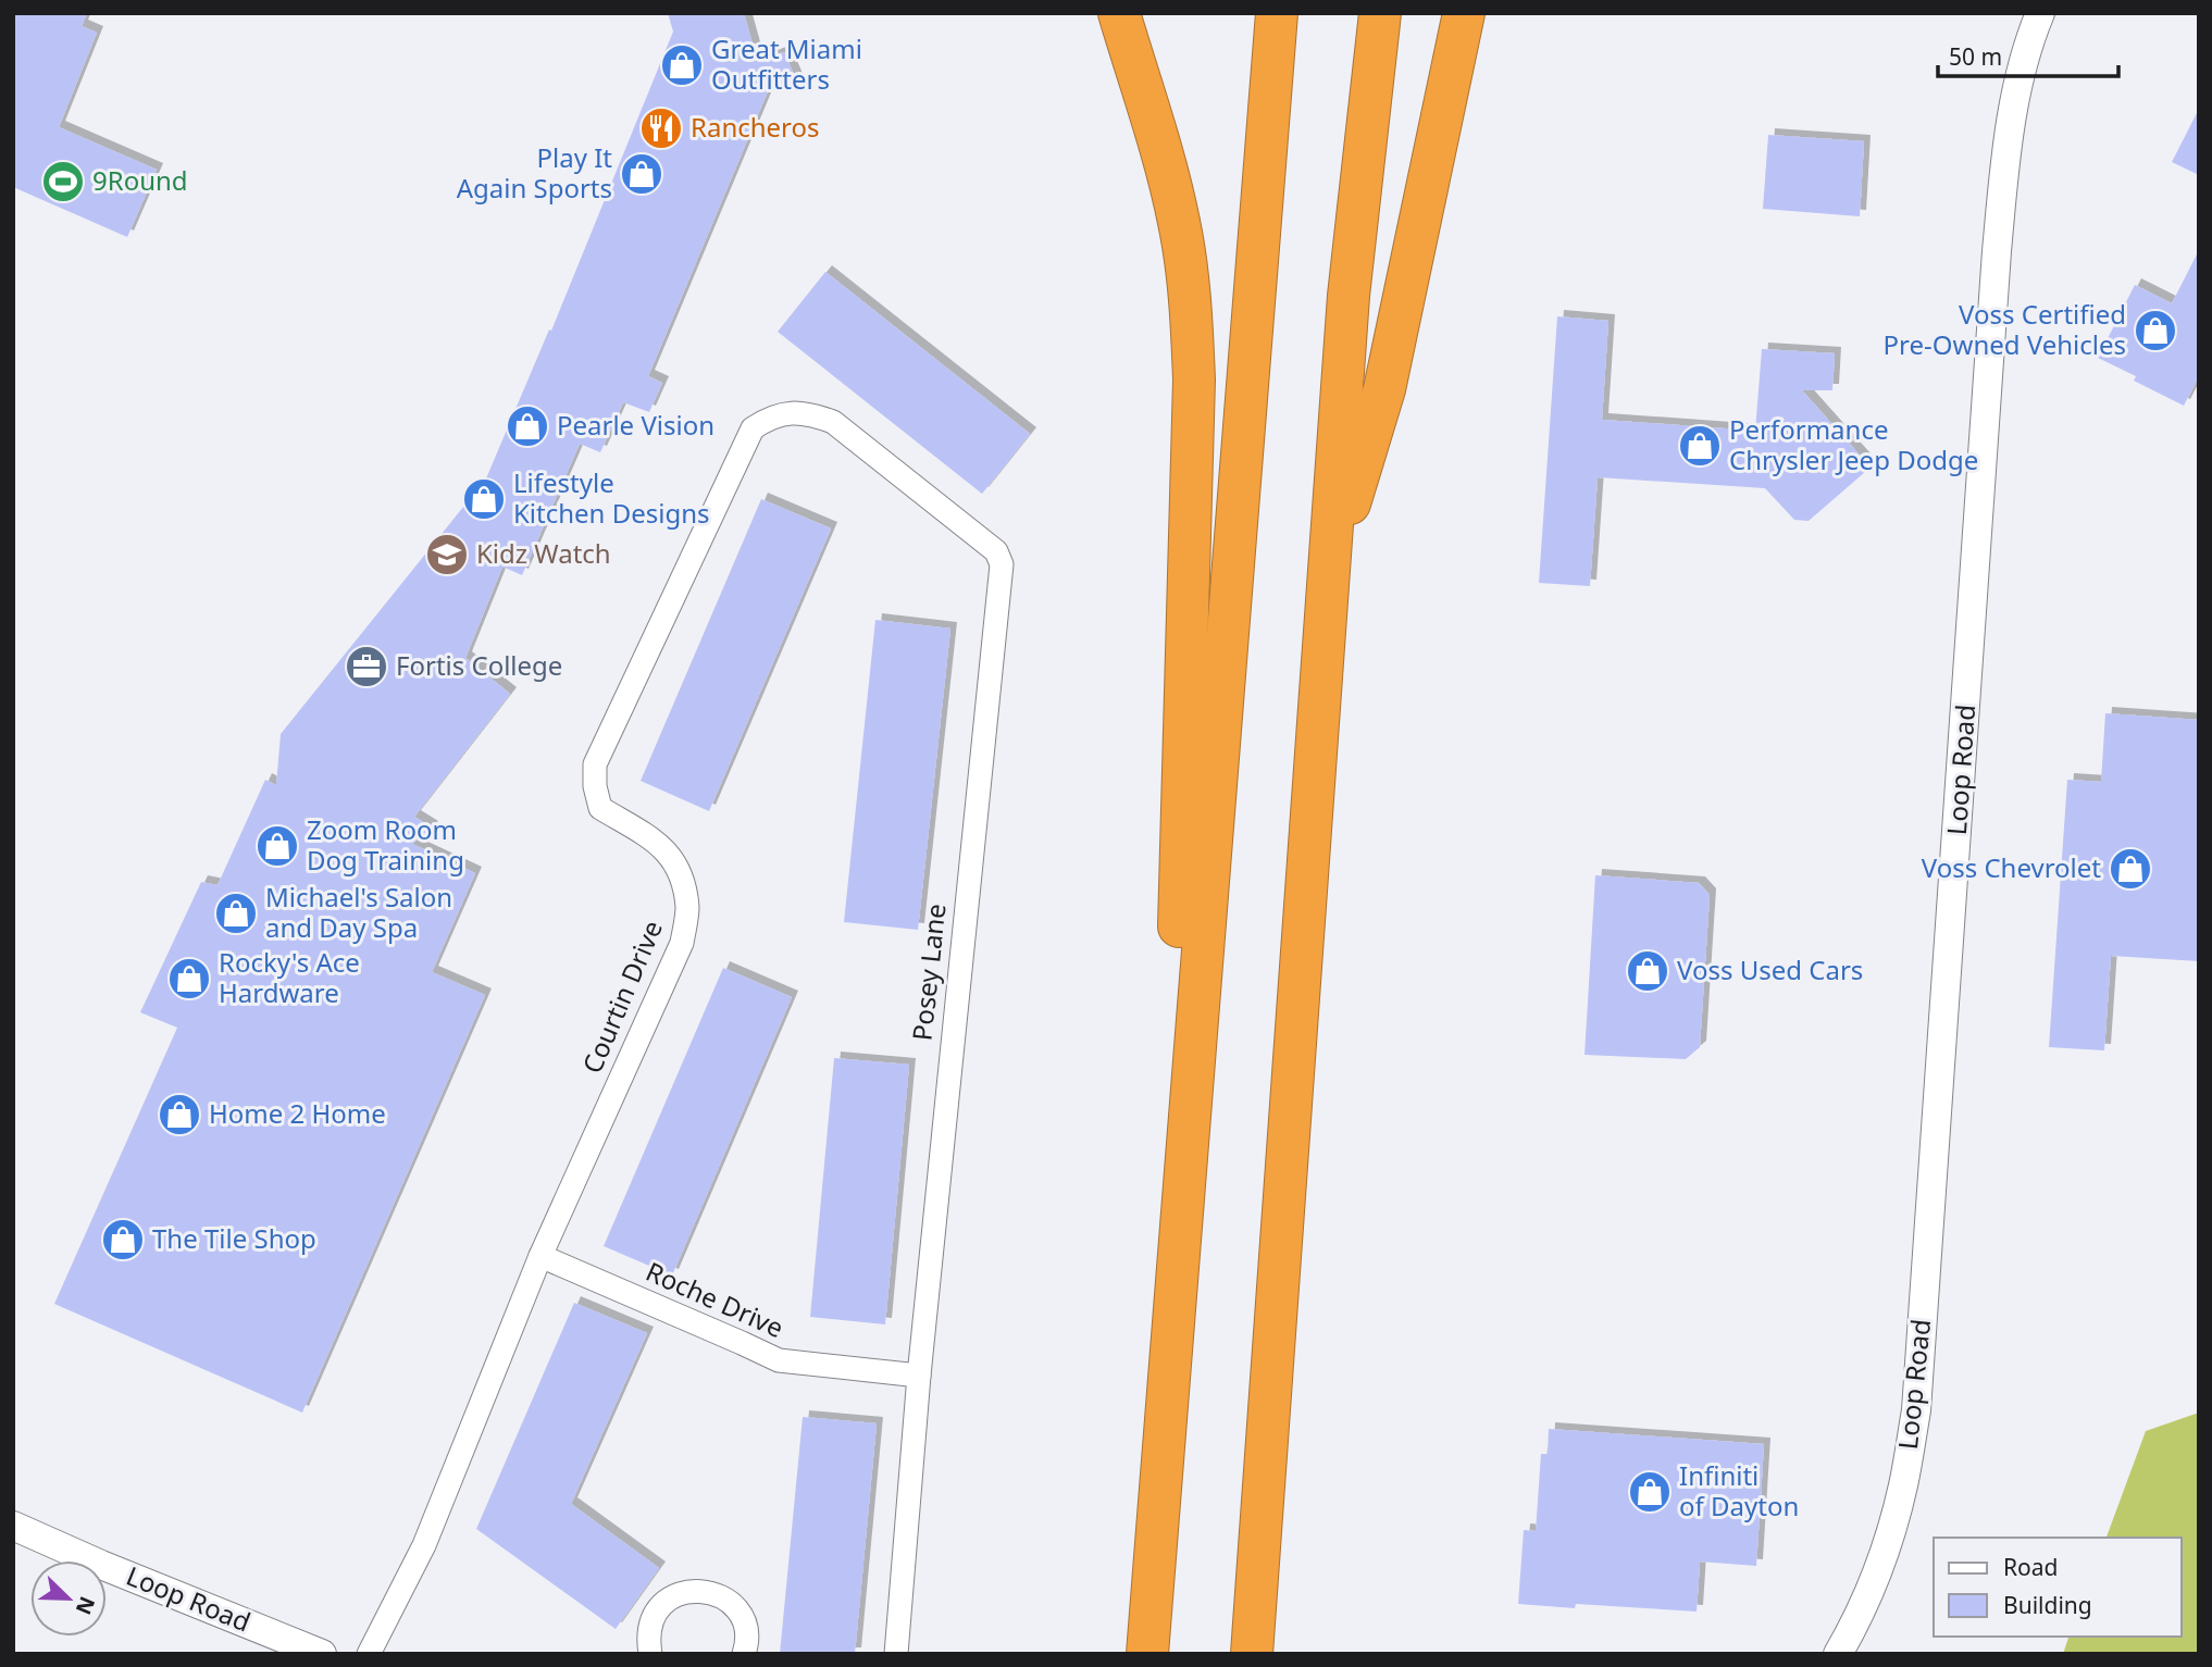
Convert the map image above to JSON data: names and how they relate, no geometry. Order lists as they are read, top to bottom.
{
  "streets": {
    "street": [
      "Loop Road",
      "Posey Lane",
      "Courtin Drive",
      "Roche Drive"
    ]
  },
  "crossings": [
    ["Posey Lane", "Courtin Drive"],
    ["Posey Lane", "Roche Drive"],
    ["Courtin Drive", "Roche Drive"]
  ],
  "places": {
    "shop": [
      "Great Miami Outfitters",
      "Play It Again Sports",
      "Voss Certified Pre-Owned Vehicles",
      "Pearle Vision",
      "Performance Chrysler Jeep Dodge",
      "Lifestyle Kitchen Designs",
      "Zoom Room Dog Training",
      "Voss Chevrolet",
      "Michael's Salon and Day Spa",
      "Voss Used Cars",
      "Rocky's Ace Hardware",
      "Home 2 Home",
      "The Tile Shop",
      "Infiniti of Dayton"
    ],
    "restaurant": ["Rancheros"],
    "sports": ["9Round"],
    "school or university": ["Kidz Watch"],
    "office": ["Fortis College"]
  },
  "legend": ["Road", "Building"],
  "scale_bar": "50 m",
  "north": "bottom right"
}
